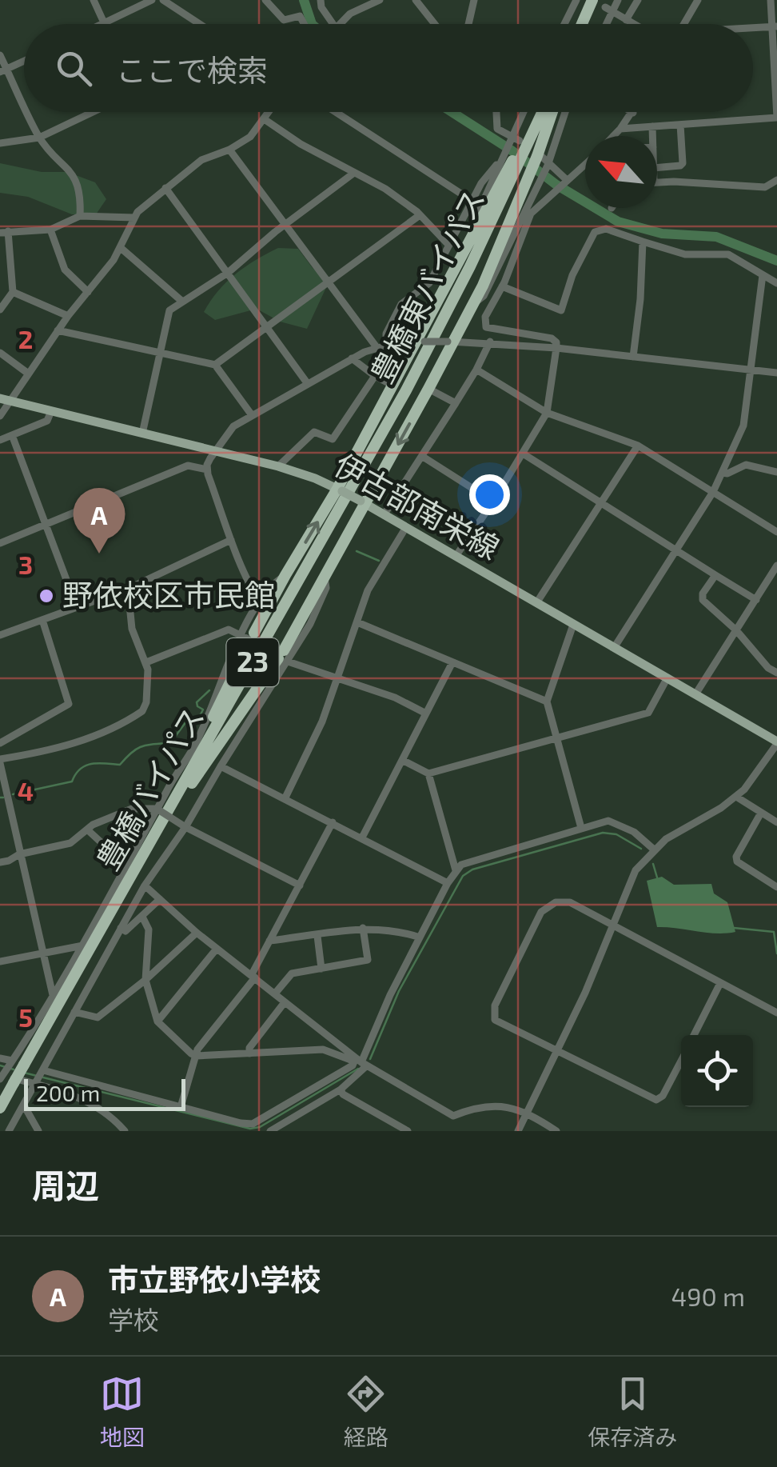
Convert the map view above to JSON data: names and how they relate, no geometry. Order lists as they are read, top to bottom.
{
  "streets": {
    "highway": ["豊橋東バイパス", "23", "豊橋バイパス"],
    "main road": ["伊古部南栄線"]
  },
  "crossings": [
    ["豊橋東バイパス", "伊古部南栄線"],
    ["豊橋東バイパス", "23"],
    ["豊橋東バイパス", "豊橋バイパス"],
    ["伊古部南栄線", "23"],
    ["伊古部南栄線", "豊橋バイパス"],
    ["23", "豊橋バイパス"]
  ],
  "places": ["野依校区市民館"],
  "scale_bar": "200 m",
  "north": "top left",
  "page": {
    "search": "ここで検索",
    "pins": "A",
    "scale": "200 m",
    "heading": "周辺",
    "list": [
      {
        "mark": "A",
        "name": "市立野依小学校",
        "note": "学校",
        "value": "490 m"
      }
    ],
    "nav": ["地図", "経路", "保存済み"]
  },
  "grid": {
    "rows": [
      "2",
      "3",
      "4",
      "5"
    ]
  }
}
